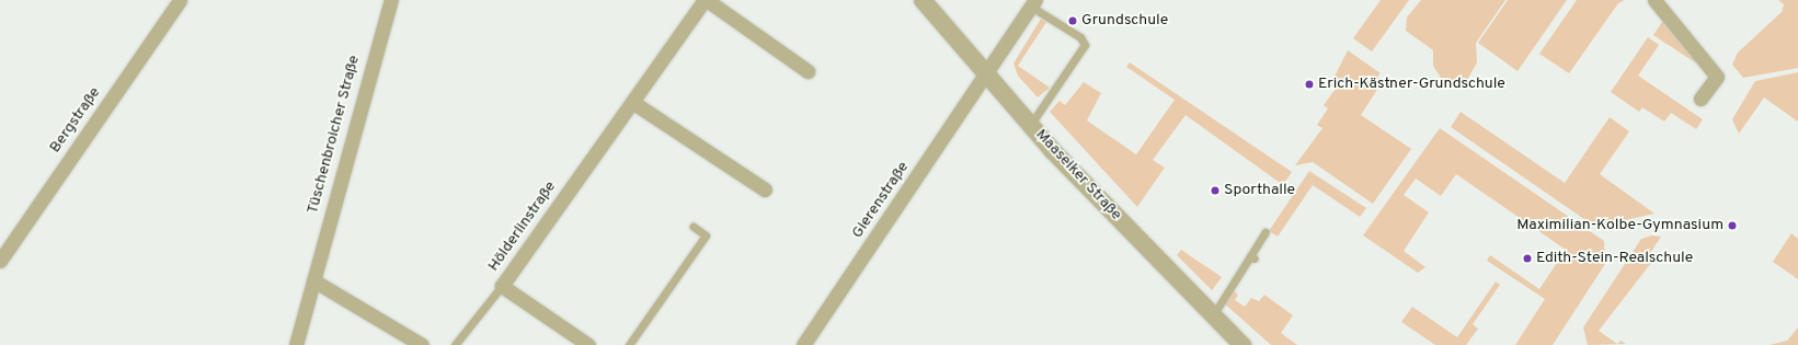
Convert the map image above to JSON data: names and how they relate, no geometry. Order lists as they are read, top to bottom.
{
  "streets": {
    "street": [
      "Bergstraße",
      "Tüschenbroicher Straße",
      "Maaseiker Straße",
      "Gierenstraße",
      "Hölderlinstraße"
    ]
  },
  "crossings": [
    ["Maaseiker Straße", "Gierenstraße"]
  ],
  "places": [
    "Grundschule",
    "Erich-Kästner-Grundschule",
    "Sporthalle",
    "Maximilian-Kolbe-Gymnasium",
    "Edith-Stein-Realschule"
  ]
}
